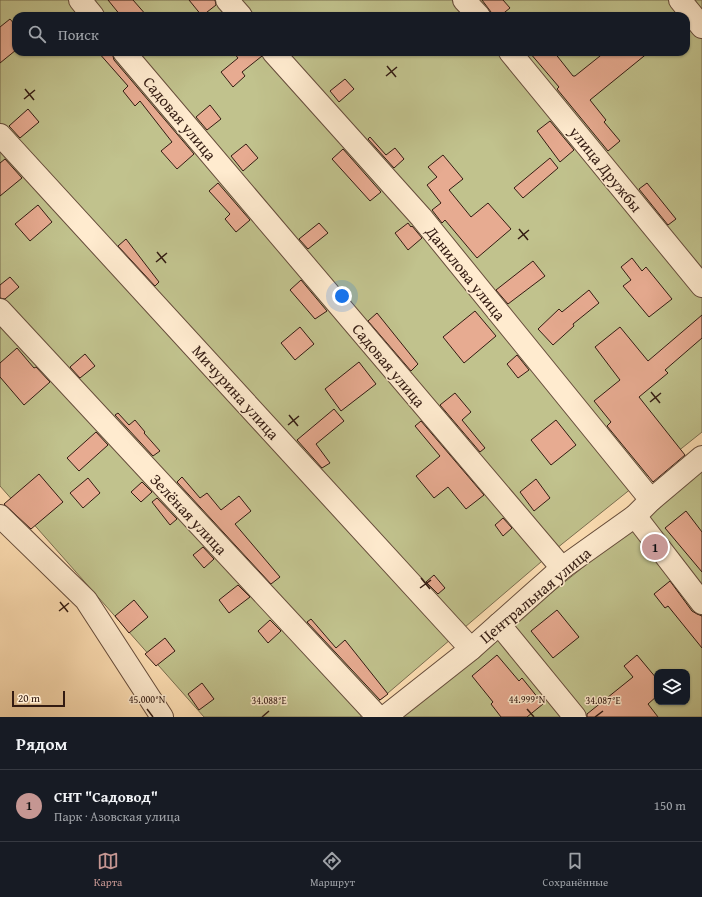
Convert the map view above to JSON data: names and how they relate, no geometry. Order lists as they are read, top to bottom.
{
  "streets": {
    "street": [
      "Садовая улица",
      "улица Дружбы",
      "Данилова улица",
      "Мичурина улица",
      "Зелёная улица",
      "Центральная улица"
    ]
  },
  "crossings": [
    ["Садовая улица", "Центральная улица"],
    ["Данилова улица", "Центральная улица"],
    ["Мичурина улица", "Центральная улица"]
  ],
  "scale_bar": "20 m",
  "page": {
    "search": "Поиск",
    "pins": "1",
    "scale": "20 m",
    "heading": "Рядом",
    "list": [
      {
        "mark": "1",
        "name": "СНТ \"Садовод\"",
        "note": "Парк · Азовская улица",
        "value": "150 m"
      }
    ],
    "nav": ["Карта", "Маршрут", "Сохранённые"]
  },
  "coordinates": [
    "45.000°N",
    "44.999°N",
    "34.088°E",
    "34.087°E"
  ]
}
